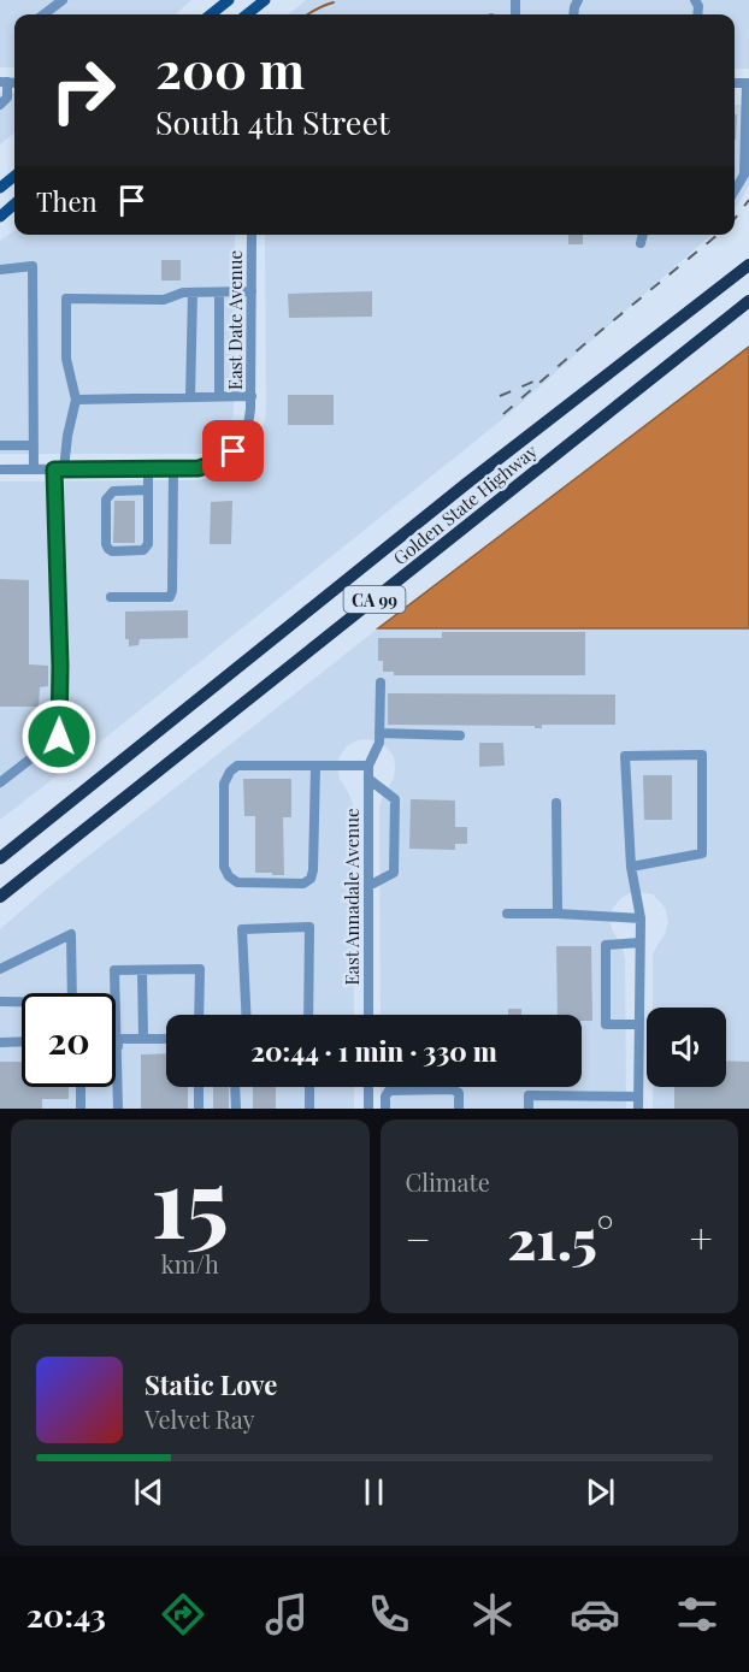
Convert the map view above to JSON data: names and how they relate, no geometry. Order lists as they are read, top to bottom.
{
  "streets": {
    "highway": ["Golden State Highway", "CA 99"],
    "street": ["East Date Avenue", "East Annadale Avenue"]
  },
  "page": {
    "turn": ["200 m", "South 4th Street"],
    "then": "Then",
    "limit": "20",
    "trip": "20:44 · 1 min · 330 m",
    "tile": [
      ["15", "km/h"],
      "Climate"
    ],
    "heat": ["−", "21.5°", "+"],
    "song": ["Static Love", "Velvet Ray"],
    "tabs": "20:43"
  }
}
